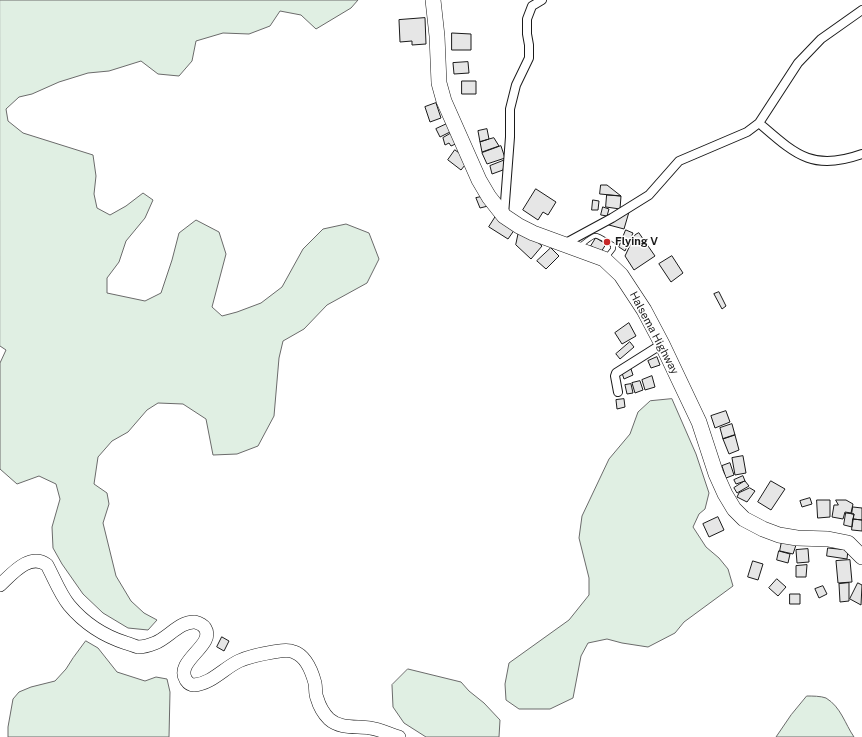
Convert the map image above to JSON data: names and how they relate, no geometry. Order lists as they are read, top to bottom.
{
  "streets": {
    "highway": ["Halsema Highway"]
  },
  "places": ["Flying V"]
}
